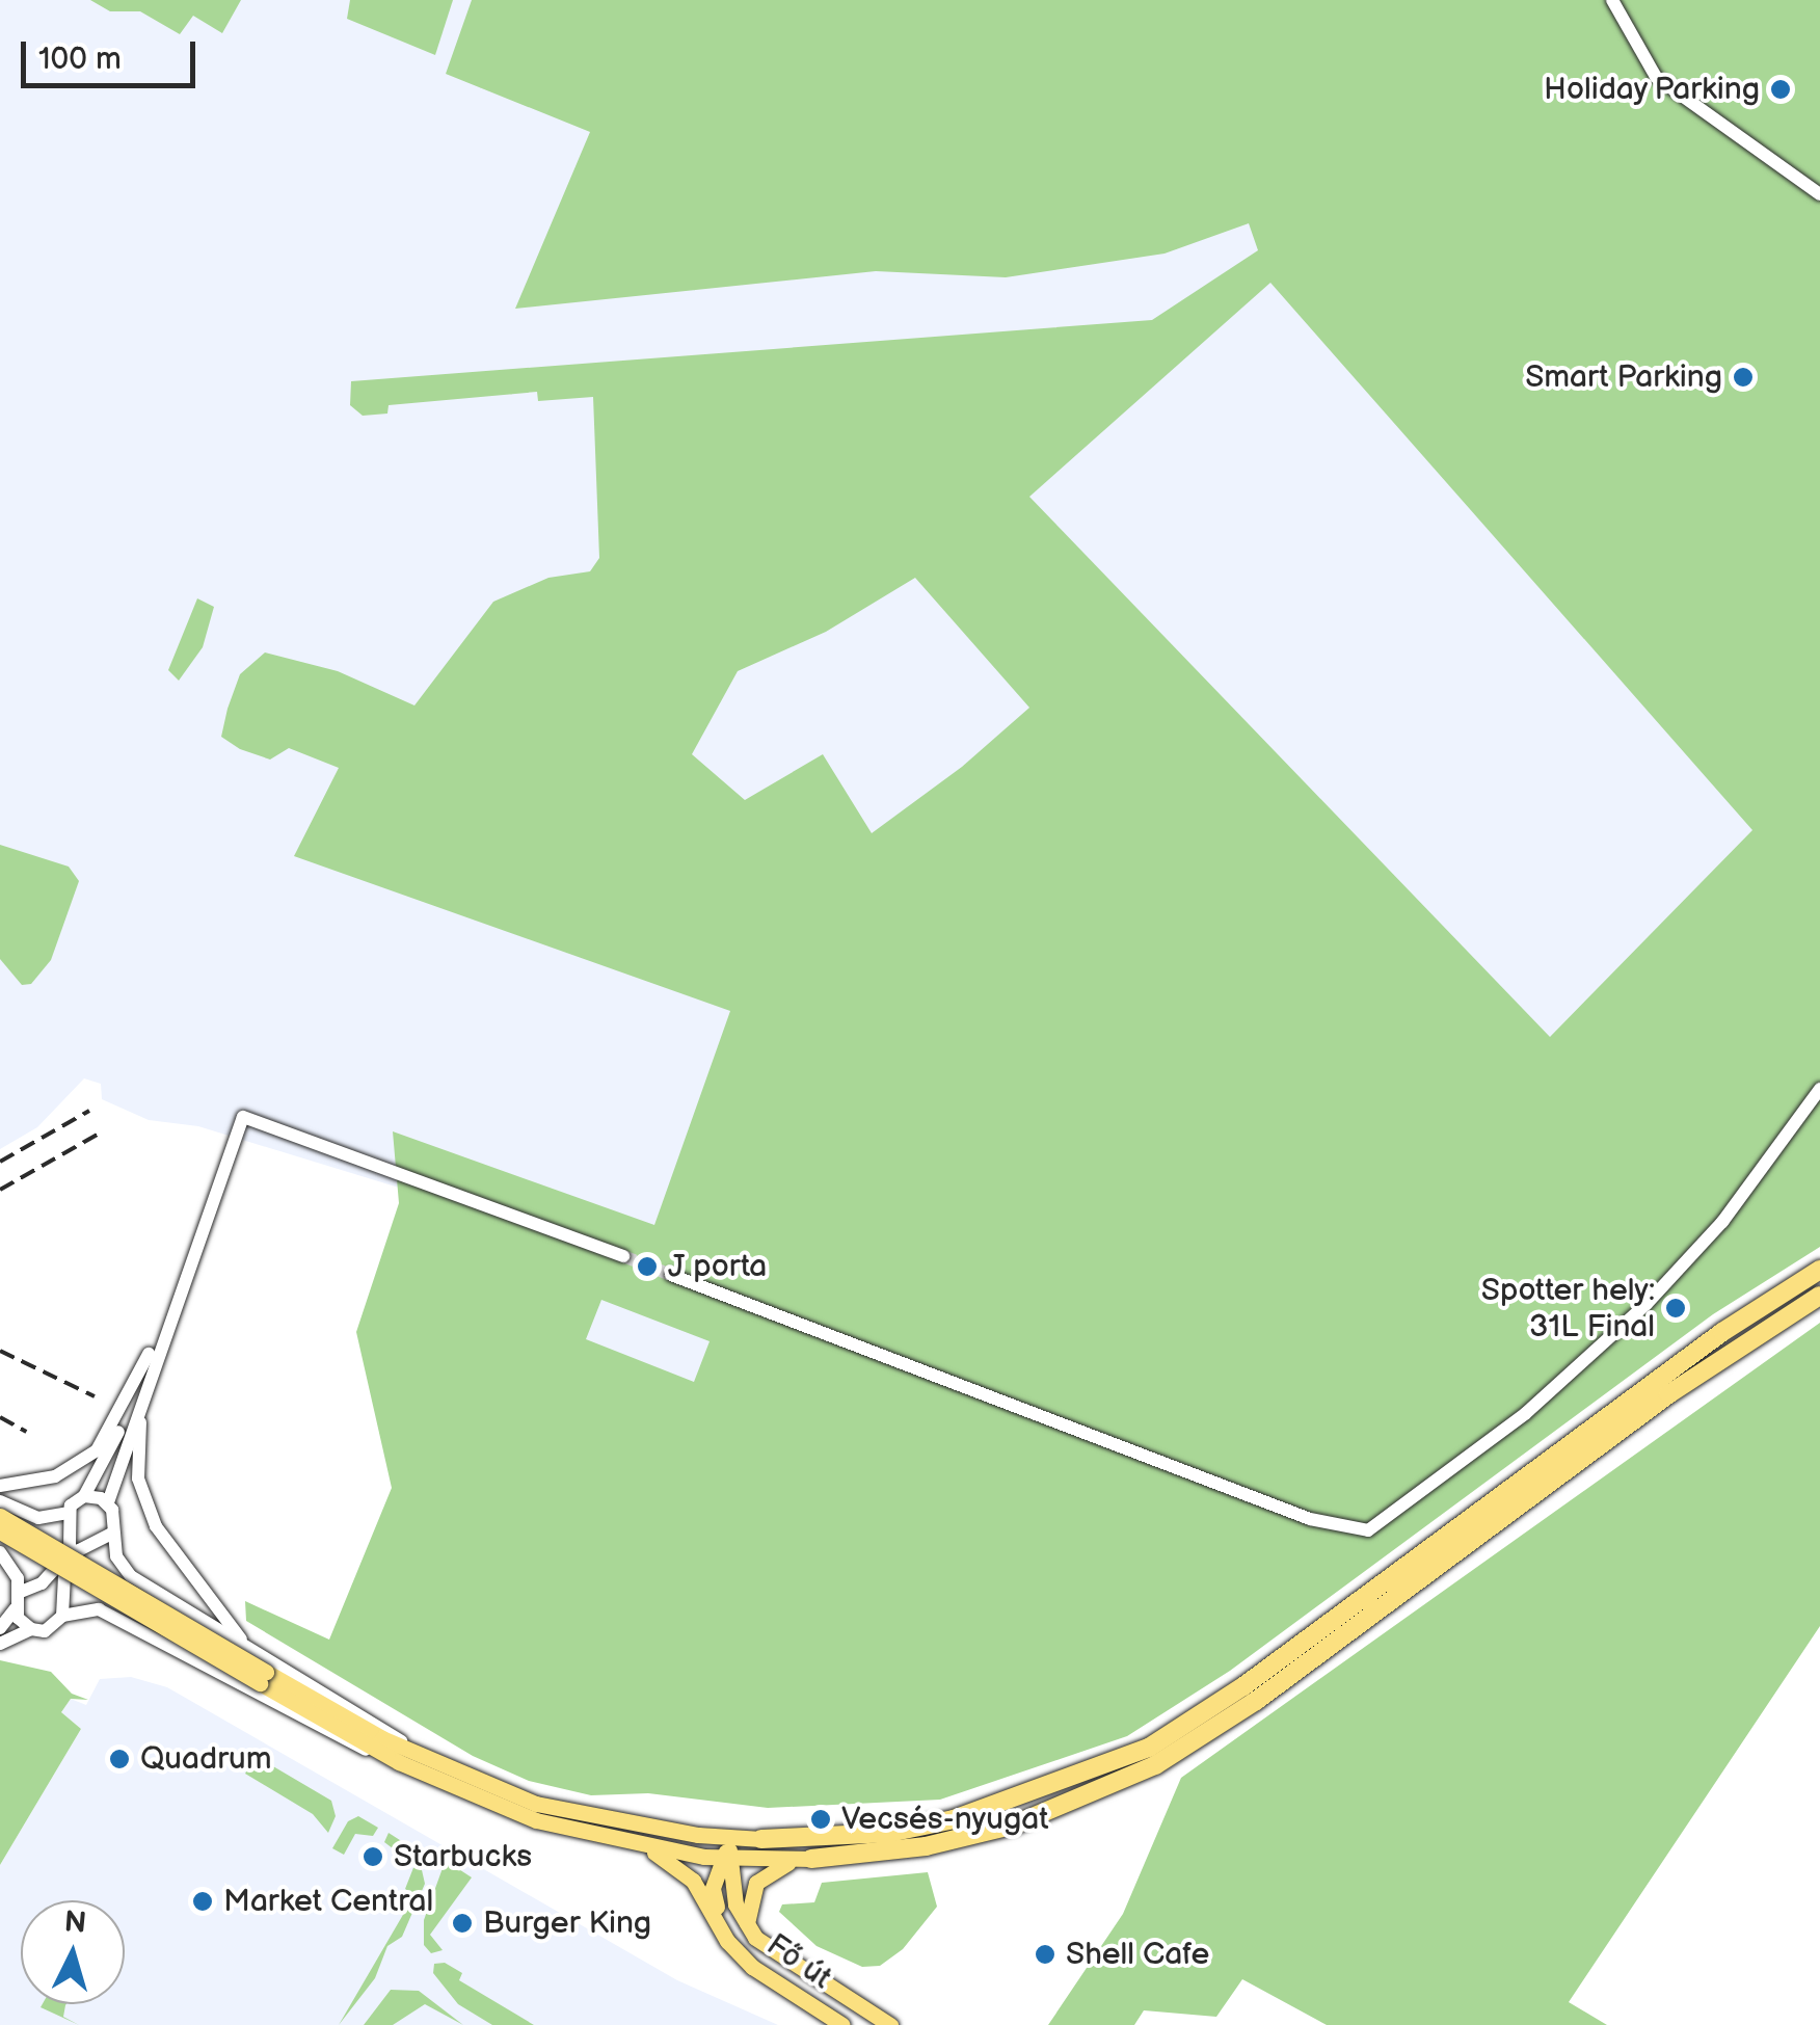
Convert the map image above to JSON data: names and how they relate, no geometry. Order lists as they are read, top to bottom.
{
  "streets": {
    "main road": ["Fő út"]
  },
  "places": [
    "Holiday Parking",
    "Smart Parking",
    "J porta",
    "Spotter hely: 31L Final",
    "Quadrum",
    "Vecsés-nyugat",
    "Starbucks",
    "Market Central",
    "Burger King",
    "Shell Cafe"
  ],
  "scale_bar": "100 m",
  "north": "top"
}
